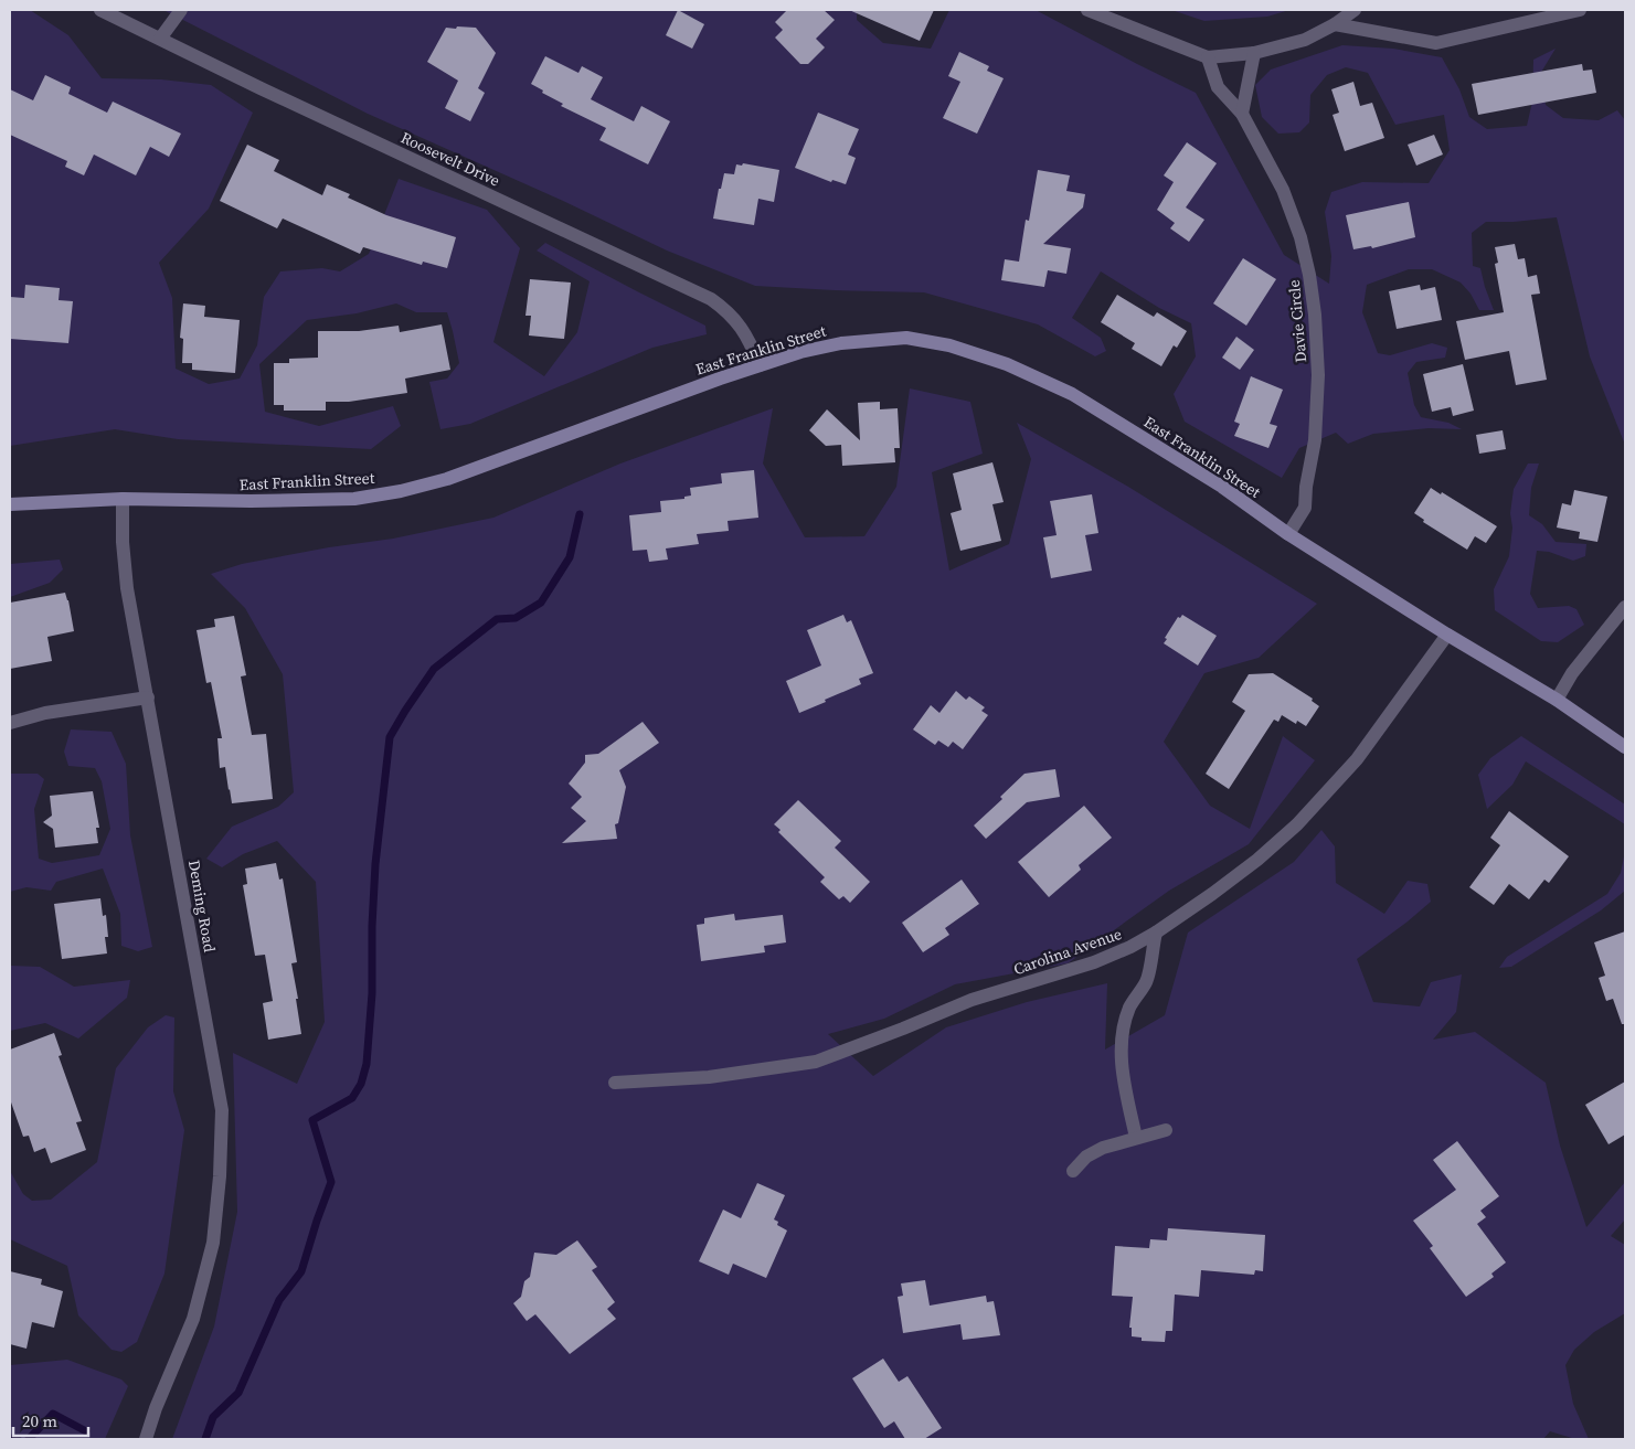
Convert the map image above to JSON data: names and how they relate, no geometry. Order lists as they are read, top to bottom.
{
  "streets": {
    "main road": ["East Franklin Street"],
    "street": [
      "Roosevelt Drive",
      "Davie Circle",
      "Deming Road",
      "Carolina Avenue"
    ]
  },
  "crossings": [
    ["Roosevelt Drive", "East Franklin Street"],
    ["Davie Circle", "East Franklin Street"],
    ["East Franklin Street", "Deming Road"],
    ["East Franklin Street", "Carolina Avenue"]
  ],
  "scale_bar": "20 m"
}
